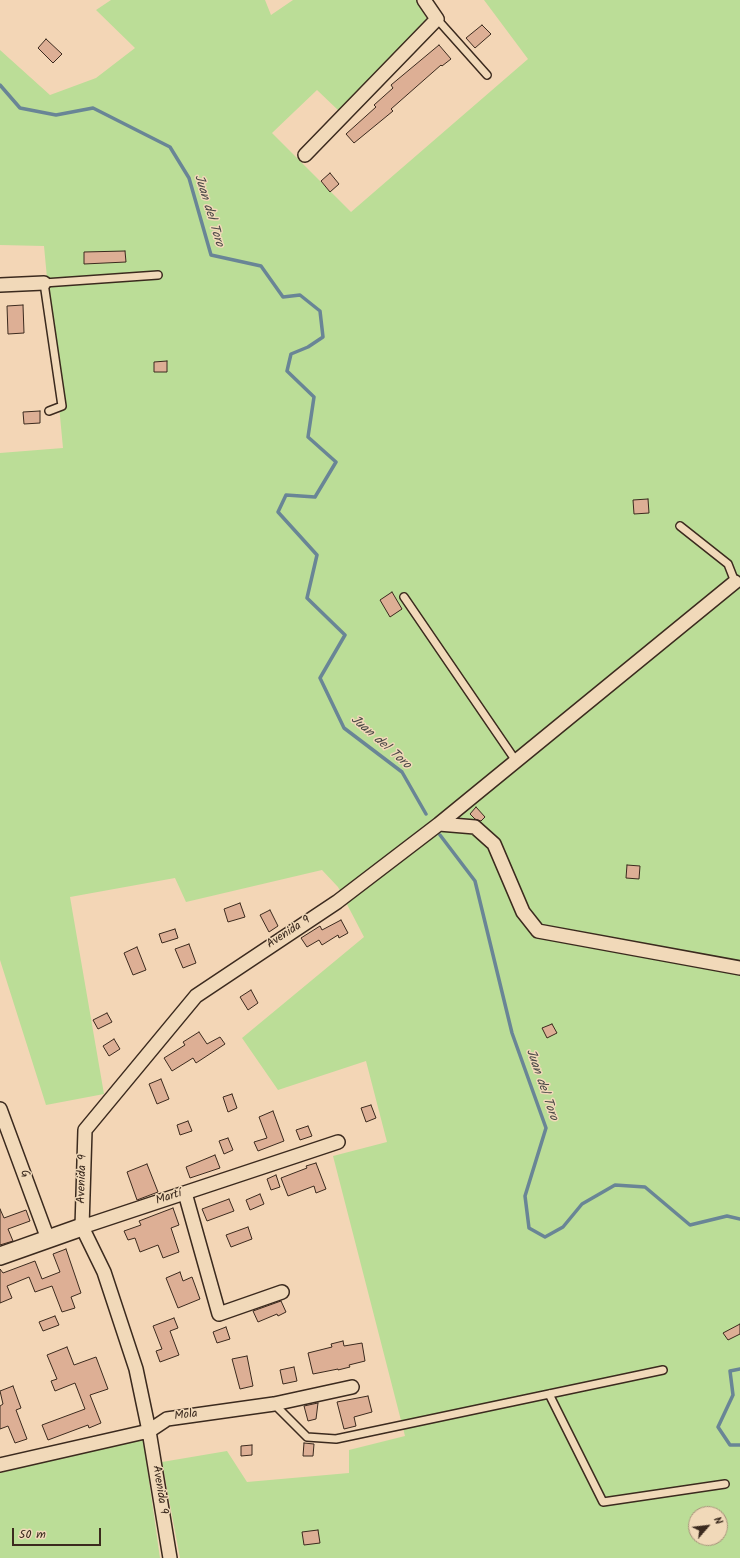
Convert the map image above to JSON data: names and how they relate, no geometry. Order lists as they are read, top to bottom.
{
  "streets": {
    "street": [
      "Avenida 9",
      "G",
      "Martí",
      "Mola"
    ]
  },
  "crossings": [
    ["Avenida 9", "Martí"],
    ["Avenida 9", "Mola"],
    ["G", "Martí"]
  ],
  "water": ["Juan del Toro"],
  "scale_bar": "50 m",
  "north": "top right"
}
